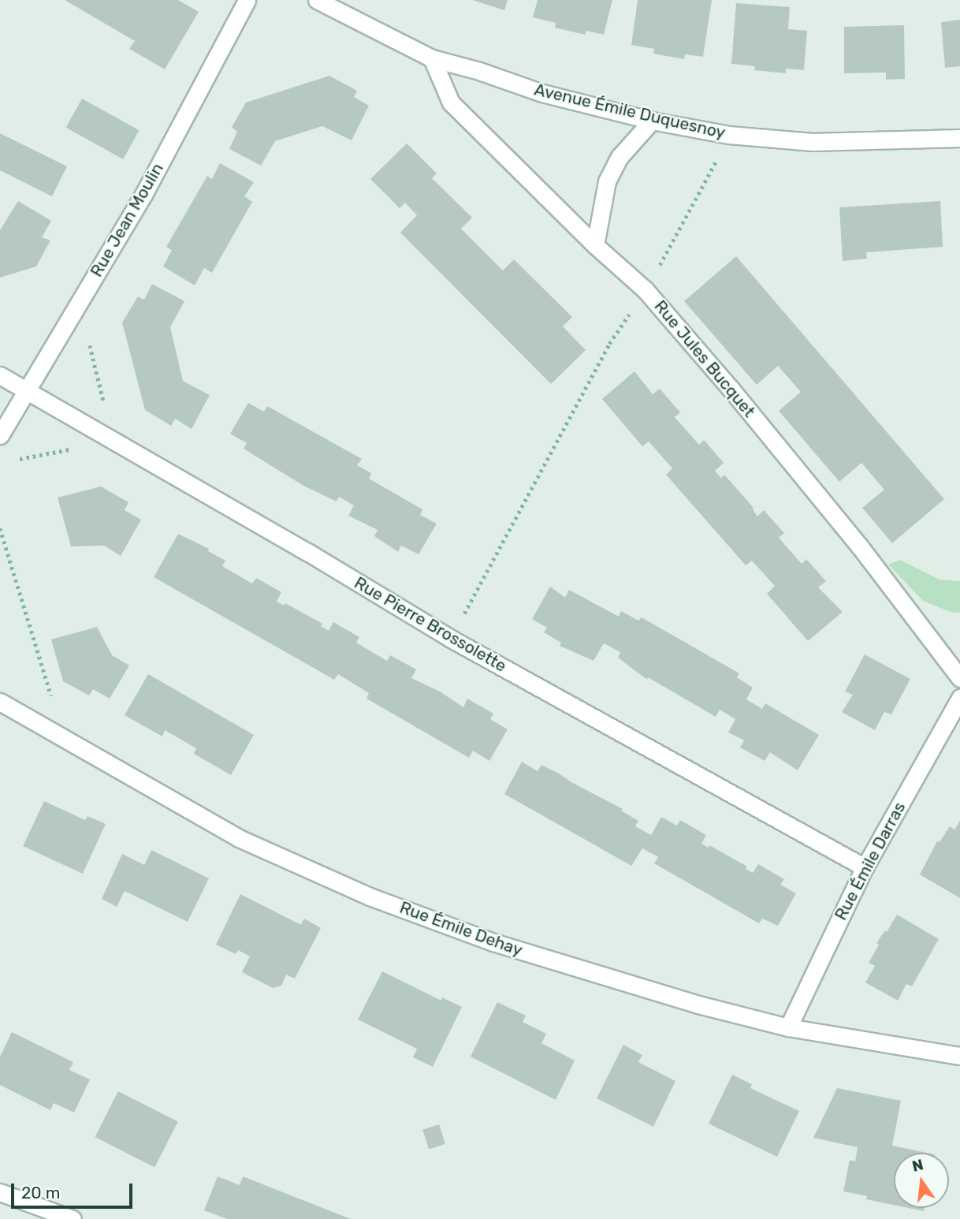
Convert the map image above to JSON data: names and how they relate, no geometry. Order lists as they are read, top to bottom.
{
  "streets": {
    "street": [
      "Avenue Émile Duquesnoy",
      "Rue Jean Moulin",
      "Rue Jules Bucquet",
      "Rue Pierre Brossolette",
      "Rue Émile Darras",
      "Rue Émile Dehay"
    ]
  },
  "crossings": [
    ["Avenue Émile Duquesnoy", "Rue Jules Bucquet"],
    ["Rue Jean Moulin", "Rue Pierre Brossolette"],
    ["Rue Pierre Brossolette", "Rue Émile Darras"],
    ["Rue Émile Darras", "Rue Émile Dehay"]
  ],
  "scale_bar": "20 m",
  "north": "top"
}
